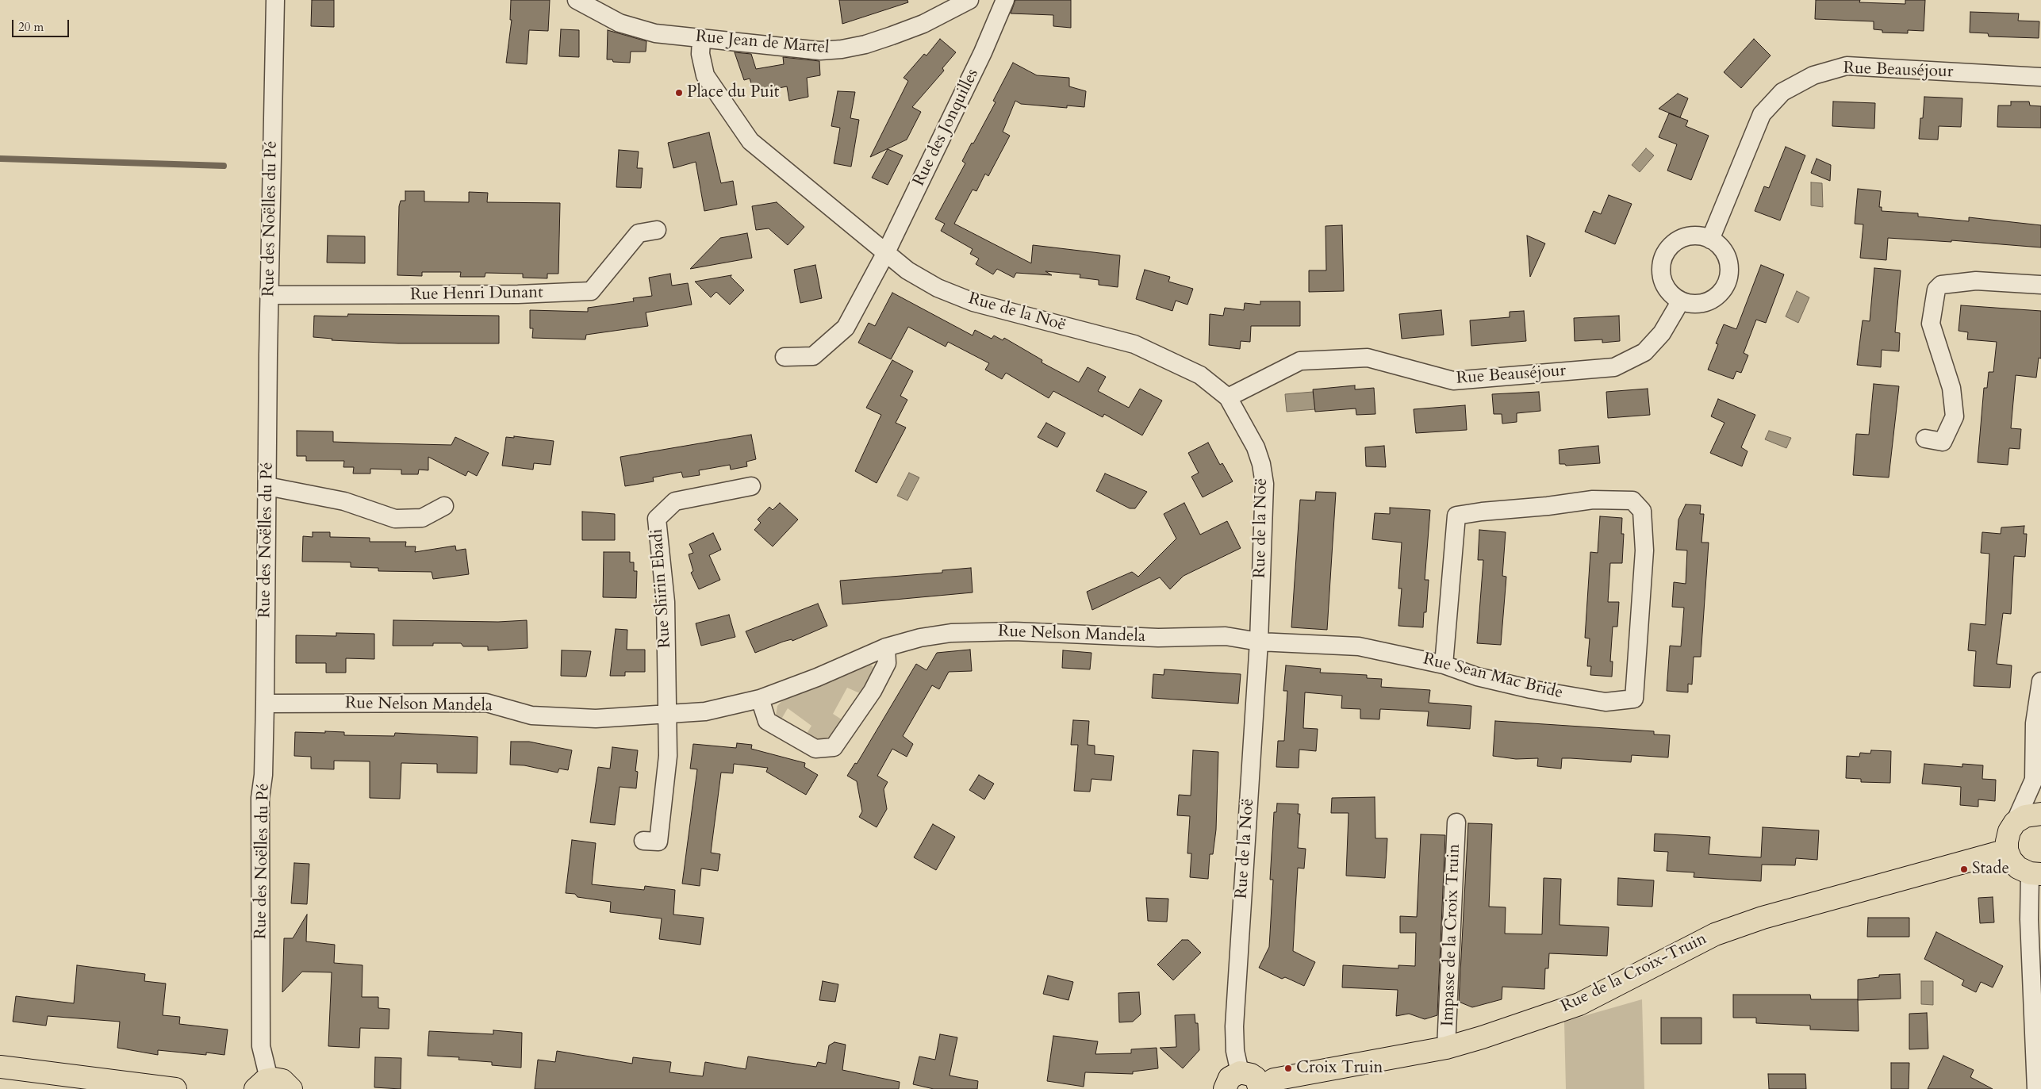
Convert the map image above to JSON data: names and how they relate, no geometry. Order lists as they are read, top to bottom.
{
  "streets": {
    "main road": ["Rue de la Croix-Truin"],
    "street": [
      "Rue Jean de Martel",
      "Rue Beauséjour",
      "Rue des Jonquilles",
      "Rue des Noëlles du Pé",
      "Rue Henri Dunant",
      "Rue de la Noë",
      "Rue Shirin Ebadi",
      "Rue Nelson Mandela",
      "Rue Sean Mac Bride",
      "Impasse de la Croix Truin"
    ]
  },
  "crossings": [
    ["Rue Jean de Martel", "Rue de la Noë"],
    ["Rue Beauséjour", "Rue de la Noë"],
    ["Rue des Jonquilles", "Rue de la Noë"],
    ["Rue des Noëlles du Pé", "Rue Henri Dunant"],
    ["Rue des Noëlles du Pé", "Rue Nelson Mandela"],
    ["Rue de la Noë", "Rue Nelson Mandela"],
    ["Rue de la Noë", "Rue Sean Mac Bride"],
    ["Rue Shirin Ebadi", "Rue Nelson Mandela"],
    ["Rue Nelson Mandela", "Rue Sean Mac Bride"],
    ["Impasse de la Croix Truin", "Rue de la Croix-Truin"]
  ],
  "places": ["Place du Puit", "Stade", "Croix Truin"],
  "scale_bar": "20 m"
}
